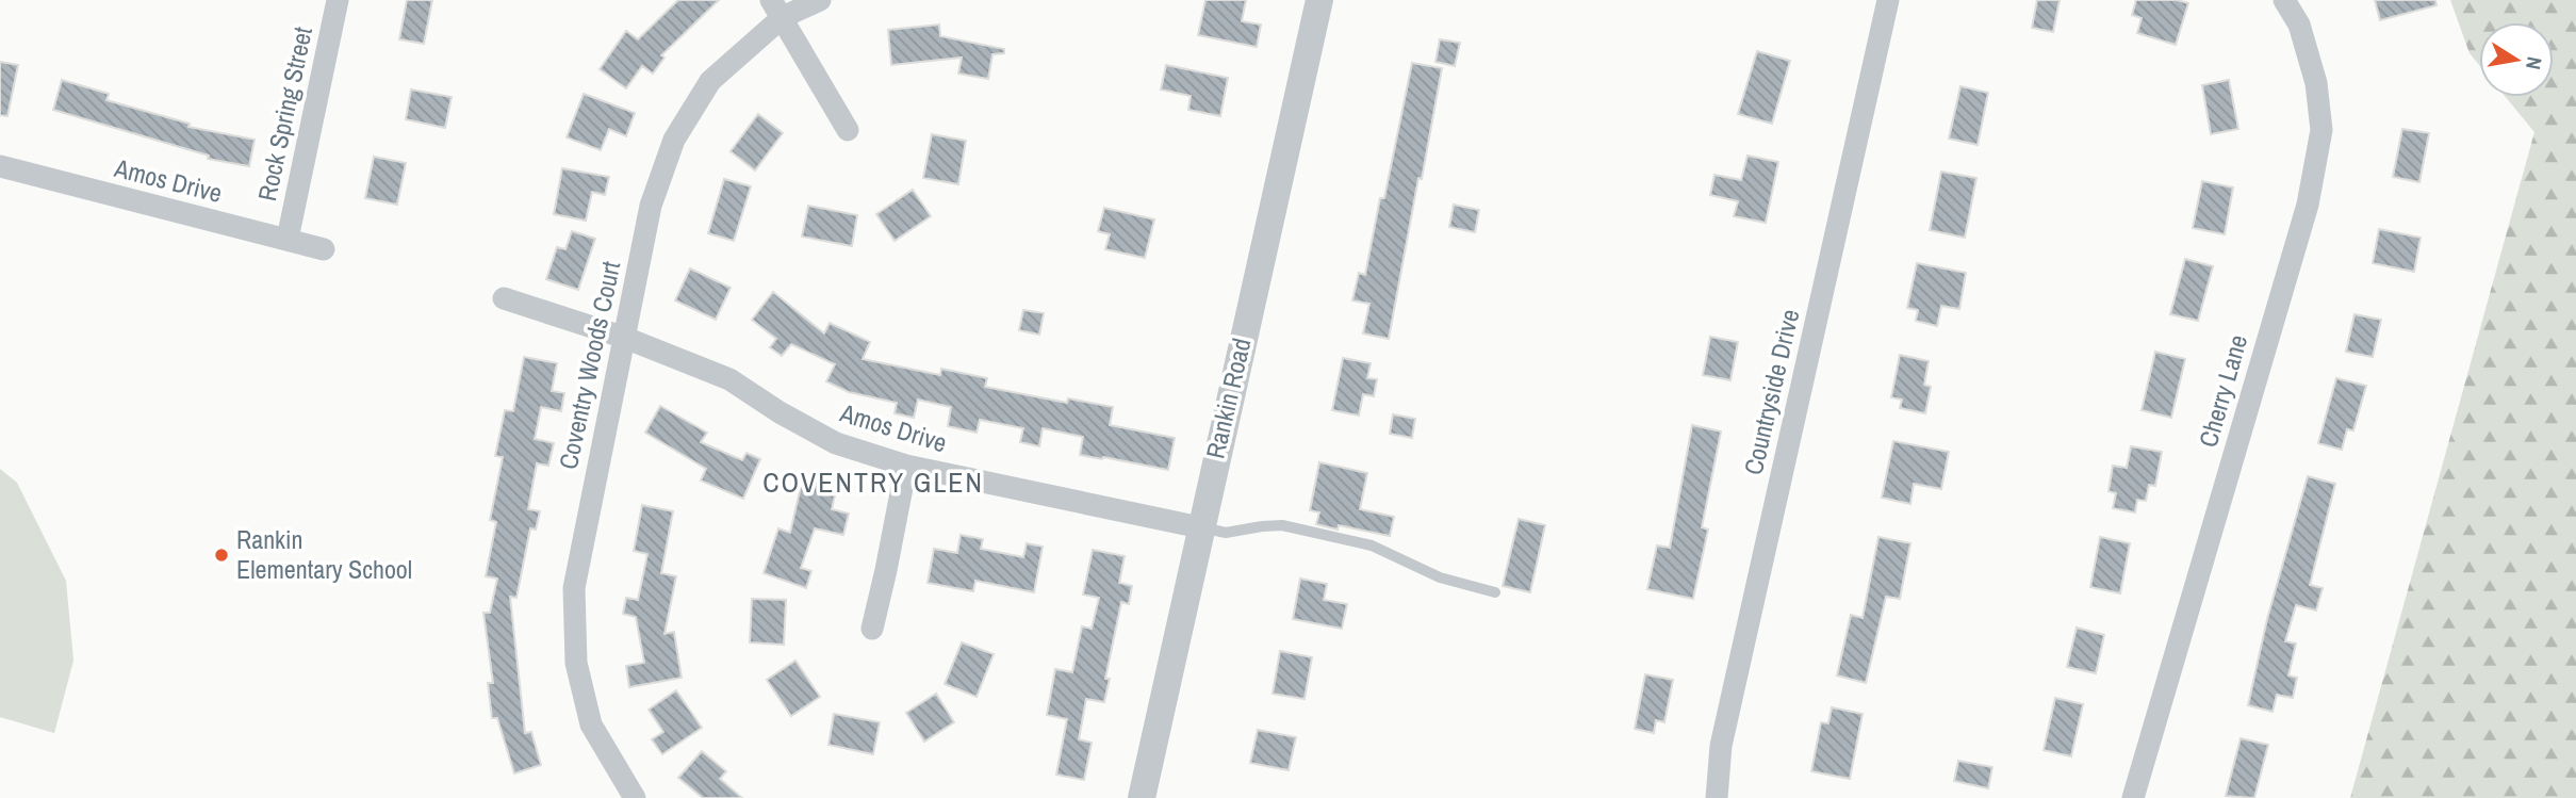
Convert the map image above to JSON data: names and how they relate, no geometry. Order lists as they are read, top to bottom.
{
  "streets": {
    "street": [
      "Rock Spring Street",
      "Amos Drive",
      "Coventry Woods Court",
      "Cherry Lane",
      "Countryside Drive",
      "Rankin Road"
    ]
  },
  "crossings": [
    ["Rock Spring Street", "Amos Drive"],
    ["Amos Drive", "Coventry Woods Court"],
    ["Amos Drive", "Rankin Road"]
  ],
  "districts": ["COVENTRY GLEN"],
  "places": ["Rankin Elementary School"],
  "north": "right"
}
